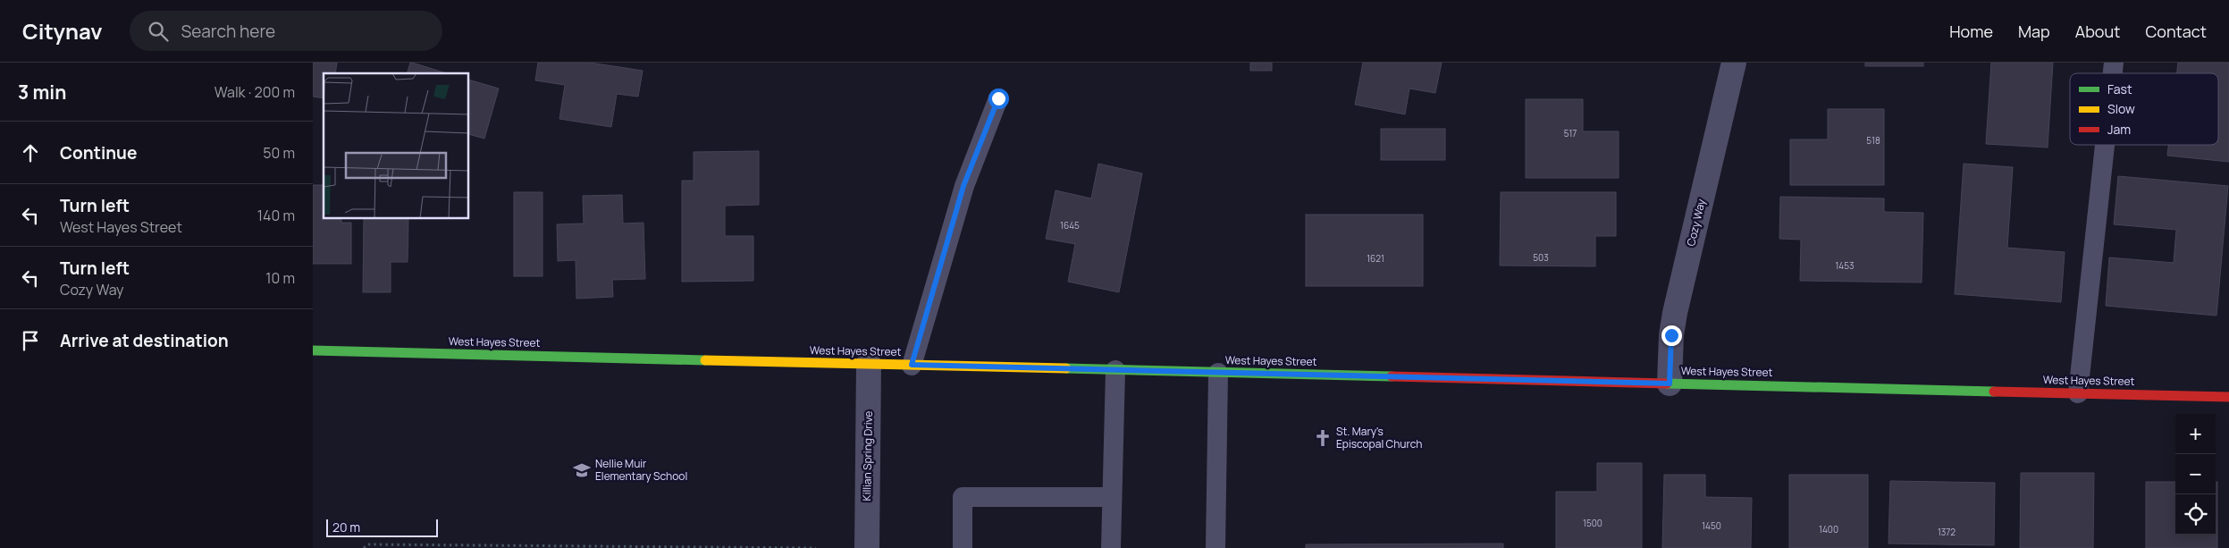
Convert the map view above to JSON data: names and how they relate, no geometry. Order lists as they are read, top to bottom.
{
  "streets": {
    "street": ["Cozy Way", "West Hayes Street", "Killian Spring Drive"]
  },
  "crossings": [
    ["Cozy Way", "West Hayes Street"],
    ["West Hayes Street", "Killian Spring Drive"]
  ],
  "places": {
    "church": ["St. Mary's Episcopal Church"],
    "school or university": ["Nellie Muir Elementary School"]
  },
  "house_numbers": [
    "517",
    "518",
    "1645",
    "503",
    "1621",
    "1453",
    "1500",
    "1450",
    "1400",
    "1372"
  ],
  "legend": ["Fast", "Slow", "Jam"],
  "scale_bar": "20 m",
  "page": {
    "header": "Citynav",
    "search": "Search here",
    "nav": [
      "Home",
      "Map",
      "About",
      "Contact"
    ],
    "heading": ["3 min", "Walk · 200 m"],
    "list": [
      ["Continue", "50 m"],
      ["Turn left", "West Hayes Street", "140 m"],
      ["Turn left", "Cozy Way", "10 m"],
      "Arrive at destination"
    ],
    "map_buttons": ["+", "−"],
    "scale": "20 m"
  }
}
